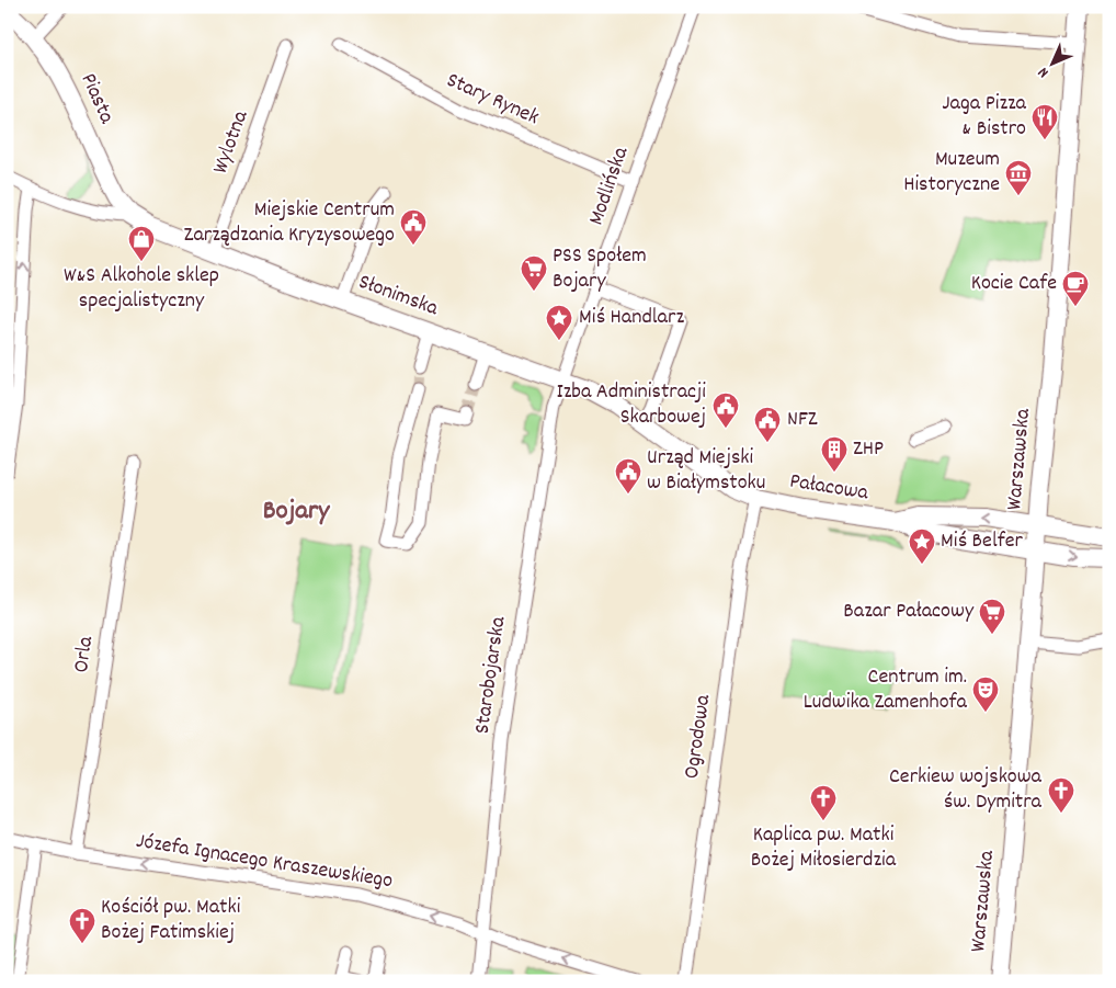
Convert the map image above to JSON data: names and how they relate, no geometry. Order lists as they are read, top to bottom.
{
  "streets": {
    "street": [
      "Piasta",
      "Stary Rynek",
      "Wylotna",
      "Modlińska",
      "Słonimska",
      "Warszawska",
      "Pałacowa",
      "Orla",
      "Starobojarska",
      "Ogrodowa",
      "Józefa Ignacego Kraszewskiego"
    ]
  },
  "crossings": [
    ["Piasta", "Słonimska"],
    ["Stary Rynek", "Modlińska"],
    ["Wylotna", "Słonimska"],
    ["Modlińska", "Słonimska"],
    ["Modlińska", "Starobojarska"],
    ["Słonimska", "Pałacowa"],
    ["Słonimska", "Starobojarska"],
    ["Słonimska", "Ogrodowa"],
    ["Warszawska", "Pałacowa"],
    ["Pałacowa", "Ogrodowa"],
    ["Orla", "Józefa Ignacego Kraszewskiego"],
    ["Starobojarska", "Józefa Ignacego Kraszewskiego"]
  ],
  "one_way": ["Józefa Ignacego Kraszewskiego"],
  "districts": ["Bojary"],
  "places": {
    "restaurant": ["Jaga Pizza & Bistro"],
    "museum": ["Muzeum Historyczne"],
    "public building": [
      "Miejskie Centrum Zarządzania Kryzysowego",
      "Izba Administracji Skarbowej",
      "NFZ",
      "Urząd Miejski w Białymstoku"
    ],
    "shop": ["W&S Alkohole sklep specjalistyczny"],
    "supermarket": ["PSS Społem Bojary", "Bazar Pałacowy"],
    "cafe": ["Kocie Cafe"],
    "place": ["Miś Handlarz", "Miś Belfer"],
    "building": ["ZHP"],
    "theatre": ["Centrum im. Ludwika Zamenhofa"],
    "church": ["Cerkiew wojskowa św. Dymitra", "Kaplica pw. Matki Bożej Miłosierdzia", "Kościół pw. Matki Bożej Fatimskiej"]
  },
  "north": "bottom left"
}
